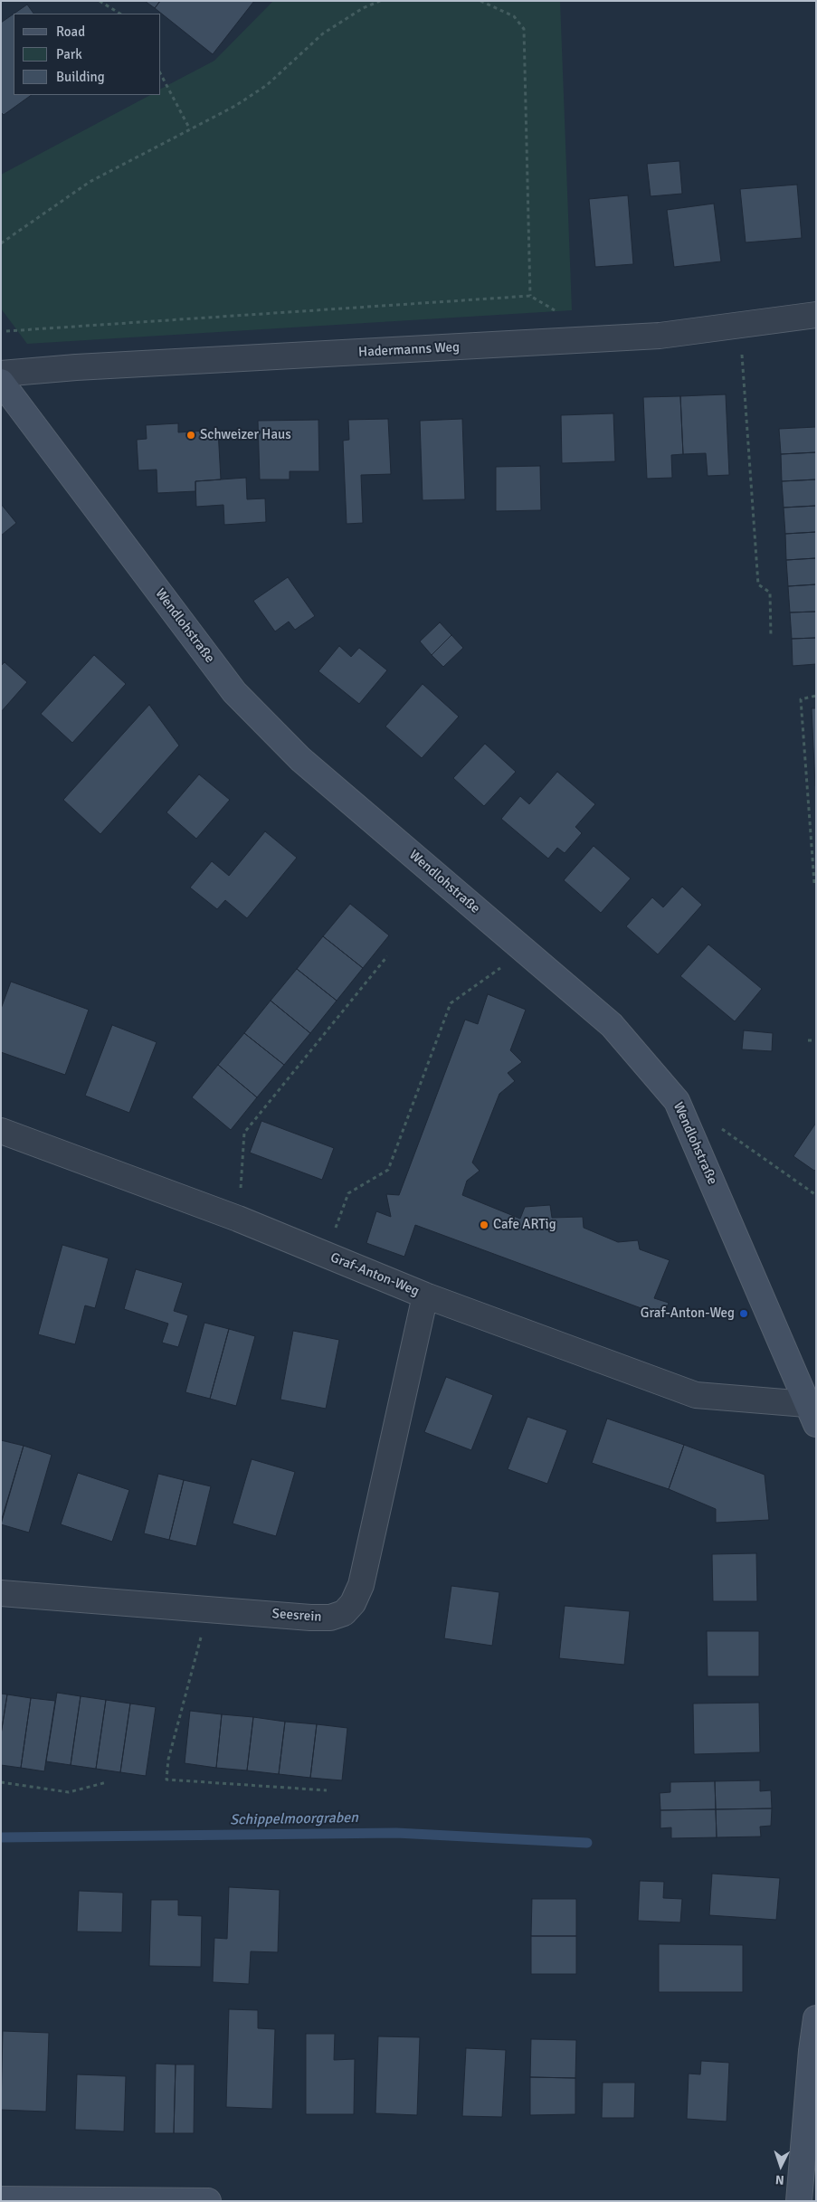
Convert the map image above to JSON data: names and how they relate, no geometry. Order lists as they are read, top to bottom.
{
  "streets": {
    "street": [
      "Hadermanns Weg",
      "Wendlohstraße",
      "Graf-Anton-Weg",
      "Seesrein"
    ]
  },
  "crossings": [
    ["Wendlohstraße", "Graf-Anton-Weg"],
    ["Graf-Anton-Weg", "Seesrein"]
  ],
  "water": ["Schippelmoorgraben"],
  "places": ["Schweizer Haus", "Cafe ARTig", "Graf-Anton-Weg"],
  "legend": ["Road", "Park", "Building"],
  "north": "bottom"
}
